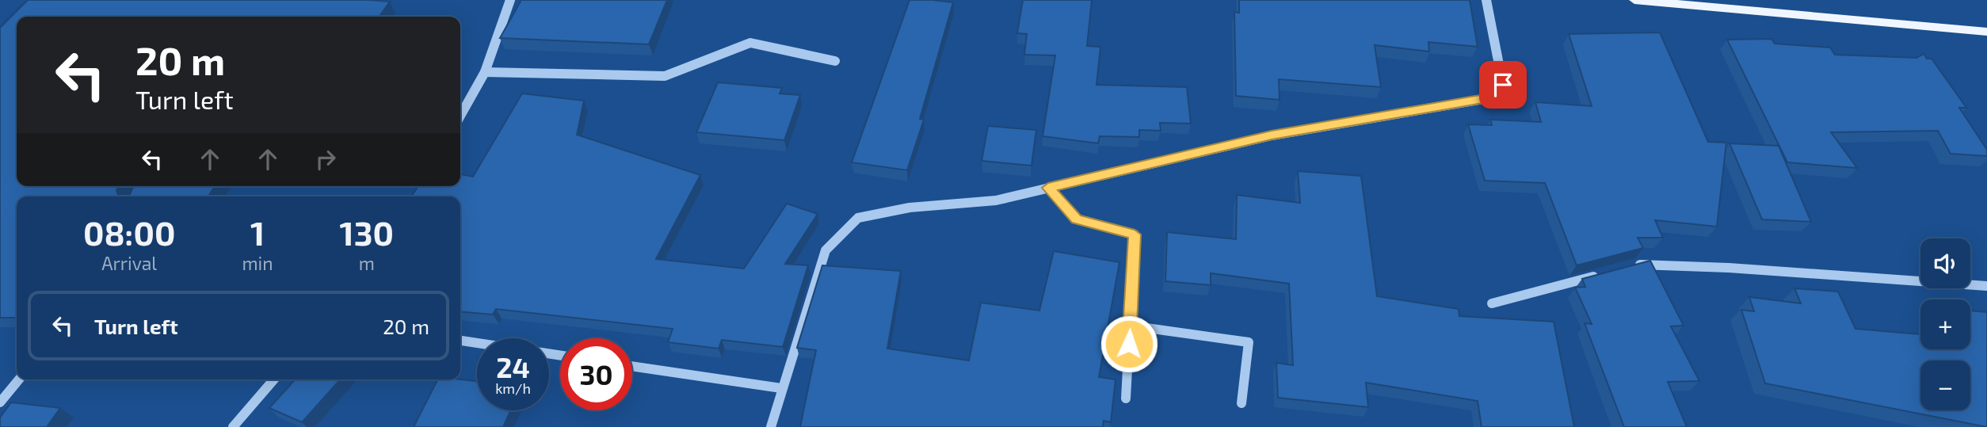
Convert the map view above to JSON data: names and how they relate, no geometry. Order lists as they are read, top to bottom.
{
  "page": {
    "turn": ["20 m", "Turn left"],
    "eta": [
      "08:00",
      "Arrival",
      "1",
      "min",
      "130",
      "m"
    ],
    "map_buttons": ["+", "−"],
    "list": [
      {
        "name": "Turn left",
        "value": "20 m"
      }
    ],
    "speed": "24 km/h",
    "limit": "30"
  }
}
